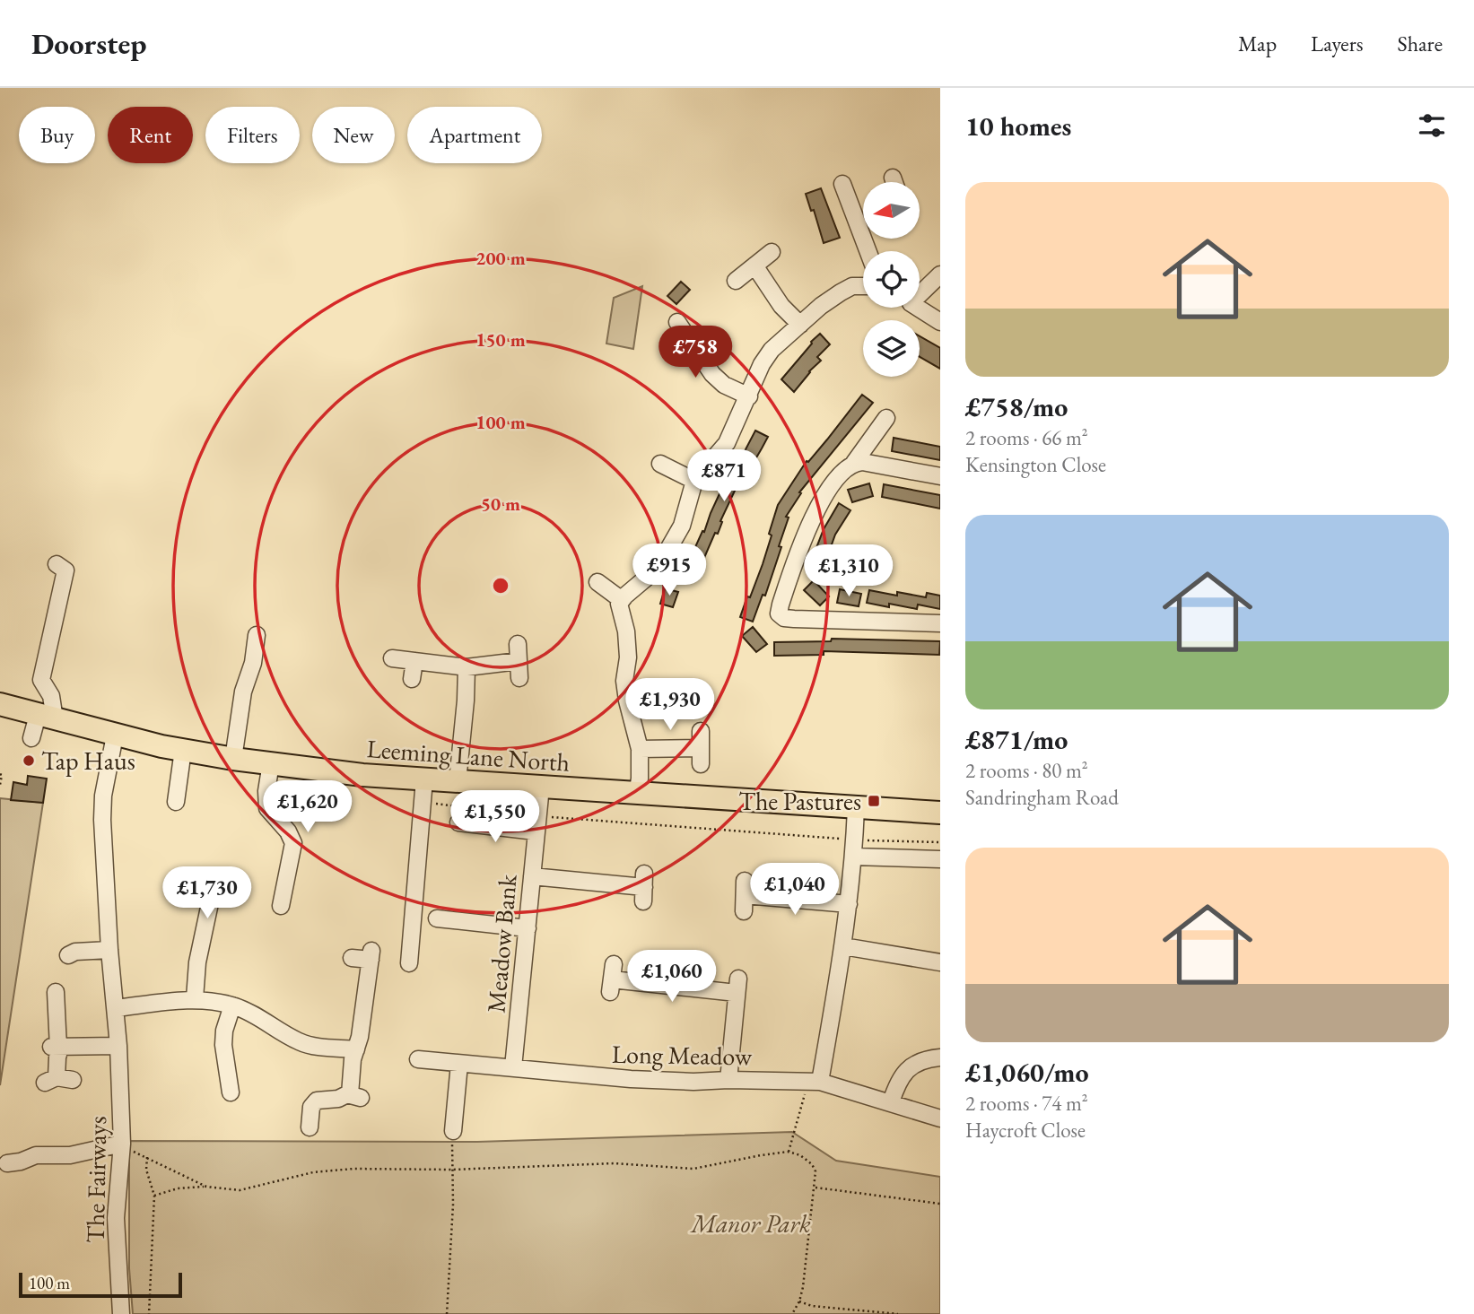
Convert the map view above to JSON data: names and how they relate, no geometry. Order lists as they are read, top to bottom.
{
  "streets": {
    "highway": ["Leeming Lane North"],
    "street": ["Meadow Bank", "Long Meadow", "The Fairways"]
  },
  "crossings": [
    ["Leeming Lane North", "Meadow Bank"],
    ["Leeming Lane North", "The Fairways"],
    ["Meadow Bank", "Long Meadow"]
  ],
  "parks": ["Manor Park"],
  "places": {
    "other": ["Tap Haus"],
    "transit": ["The Pastures"]
  },
  "scale_bar": "100 m",
  "north": "left",
  "page": {
    "header": "Doorstep",
    "nav": ["Map", "Layers", "Share"],
    "heading": "10 homes",
    "chip": [
      "Buy",
      "Rent",
      "Filters",
      "New",
      "Apartment"
    ],
    "list": [
      {
        "name": "£758/mo",
        "note": "2 rooms · 66 m² · Kensington Close"
      },
      {
        "name": "£871/mo",
        "note": "2 rooms · 80 m² · Sandringham Road"
      },
      {
        "name": "£1,060/mo",
        "note": "2 rooms · 74 m² · Haycroft Close"
      }
    ],
    "price": [
      "£758",
      "£871",
      "£915",
      "£1,310",
      "£1,930",
      "£1,620",
      "£1,550",
      "£1,040",
      "£1,730",
      "£1,060"
    ],
    "scale": "100 m"
  },
  "rings": [
    "200 m",
    "150 m",
    "100 m",
    "50 m"
  ]
}
